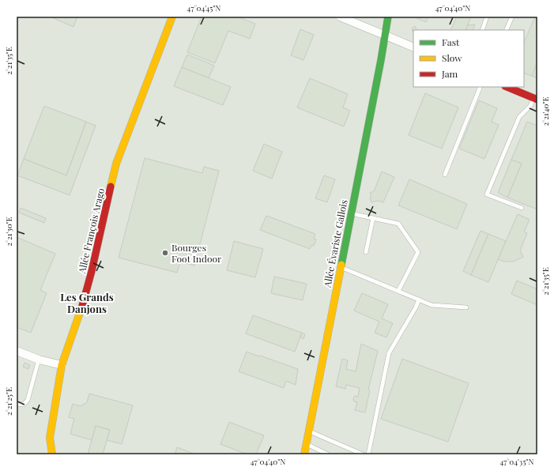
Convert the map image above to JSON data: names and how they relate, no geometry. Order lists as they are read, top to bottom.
{
  "streets": {
    "street": ["Allée François Arago", "Allée Évariste Gallois"]
  },
  "districts": ["Les Grands Danjons"],
  "places": ["Bourges Foot Indoor"],
  "legend": ["Fast", "Slow", "Jam"],
  "coordinates": [
    "47°04'45\"N",
    "47°04'40\"N",
    "2°21'35\"E",
    "2°21'40\"E",
    "2°21'30\"E",
    "2°21'25\"E",
    "47°04'35\"N"
  ]
}
